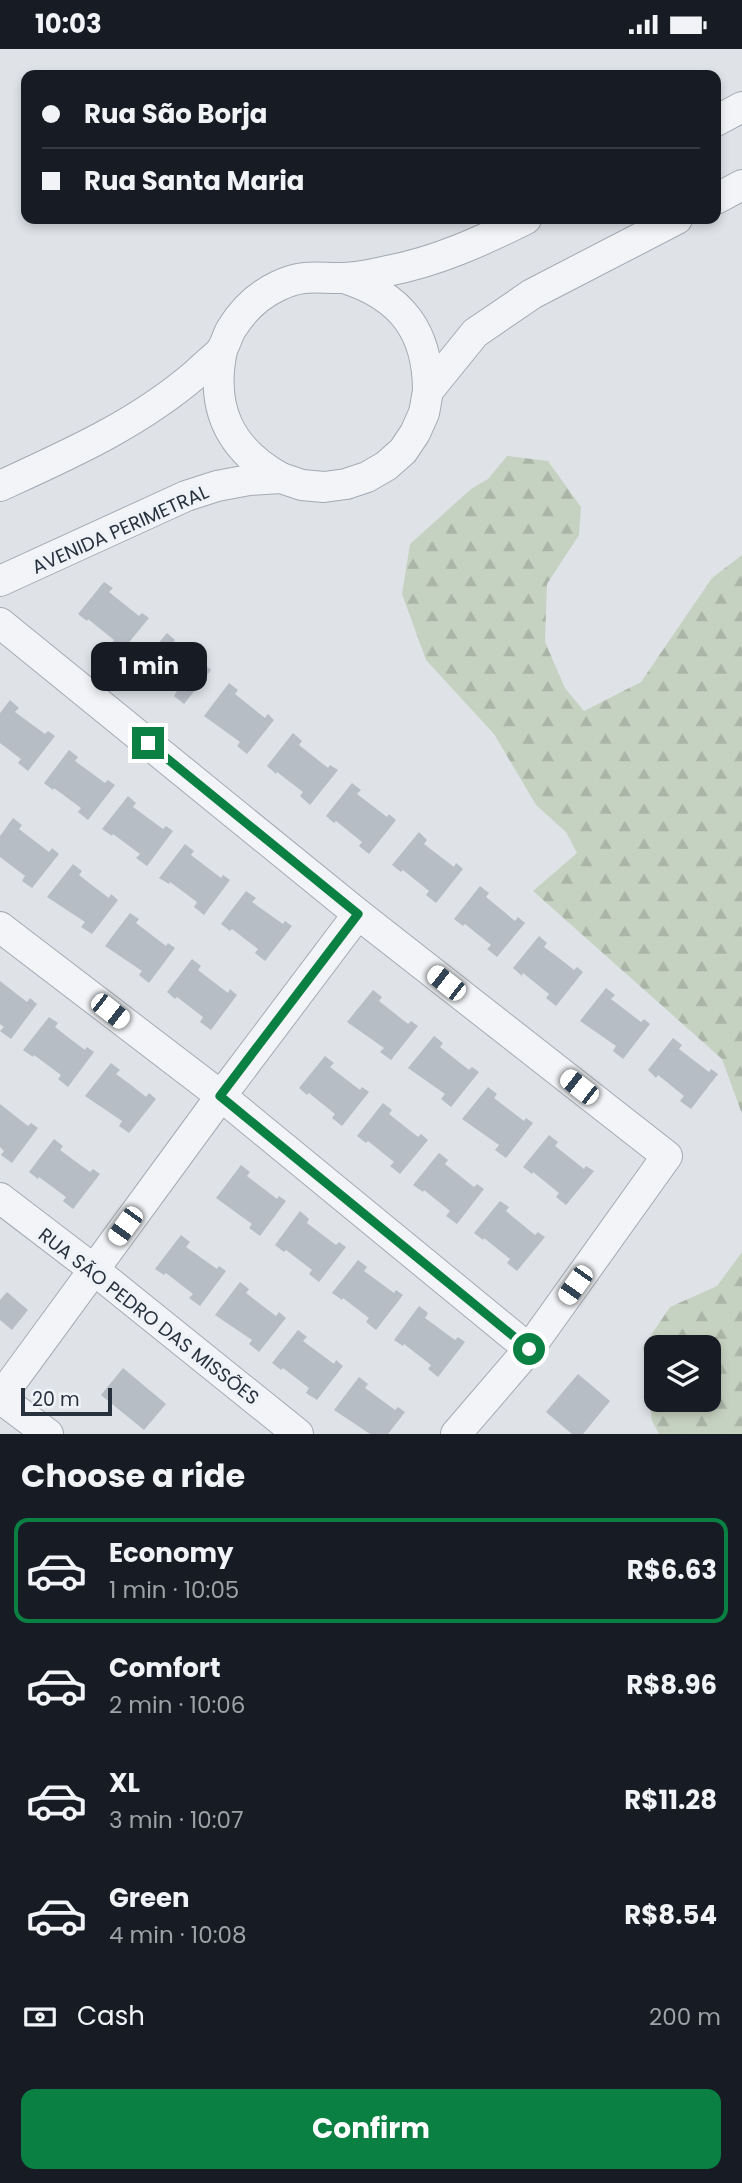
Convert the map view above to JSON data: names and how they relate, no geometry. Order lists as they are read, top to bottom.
{
  "streets": {
    "street": ["AVENIDA PERIMETRAL", "RUA SÃO PEDRO DAS MISSÕES"]
  },
  "scale_bar": "20 m",
  "page": {
    "status": "10:03",
    "banner": ["Rua São Borja", "Rua Santa Maria"],
    "bubble": "1 min",
    "scale": "20 m",
    "heading": "Choose a ride",
    "list": [
      {
        "name": "Economy",
        "note": "1 min · 10:05",
        "value": "R$6.63"
      },
      {
        "name": "Comfort",
        "note": "2 min · 10:06",
        "value": "R$8.96"
      },
      {
        "name": "XL",
        "note": "3 min · 10:07",
        "value": "R$11.28"
      },
      {
        "name": "Green",
        "note": "4 min · 10:08",
        "value": "R$8.54"
      }
    ],
    "pay": ["Cash", "200 m"],
    "buttons": "Confirm"
  }
}
